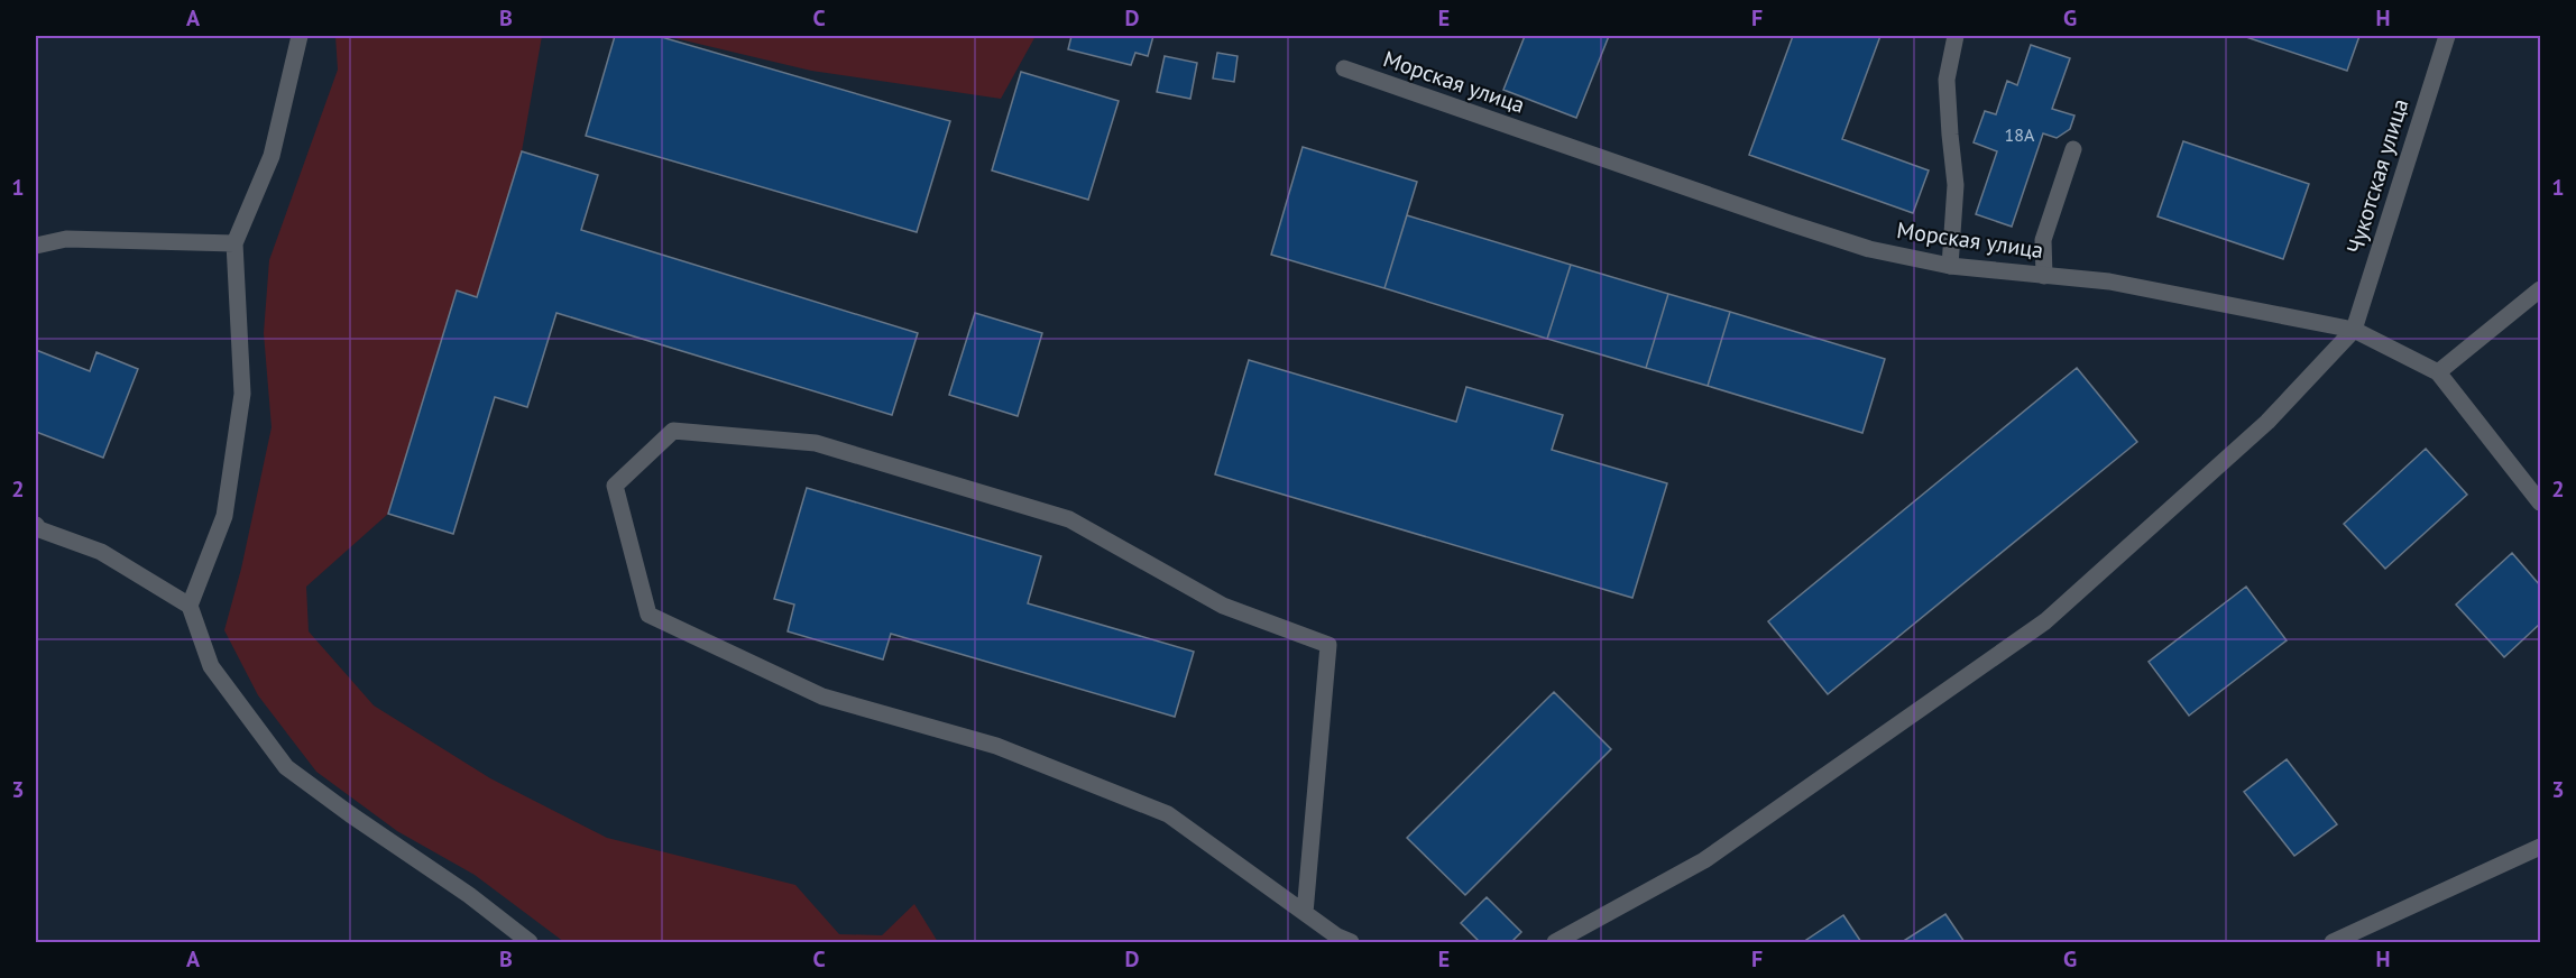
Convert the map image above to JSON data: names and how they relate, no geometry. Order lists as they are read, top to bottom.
{
  "streets": {
    "street": ["Морская улица", "Чукотская улица"]
  },
  "crossings": [
    ["Морская улица", "Чукотская улица"]
  ],
  "house_numbers": ["18А"],
  "grid": {
    "columns": [
      "A",
      "B",
      "C",
      "D",
      "E",
      "F",
      "G",
      "H"
    ],
    "rows": ["1", "2", "3"]
  }
}
